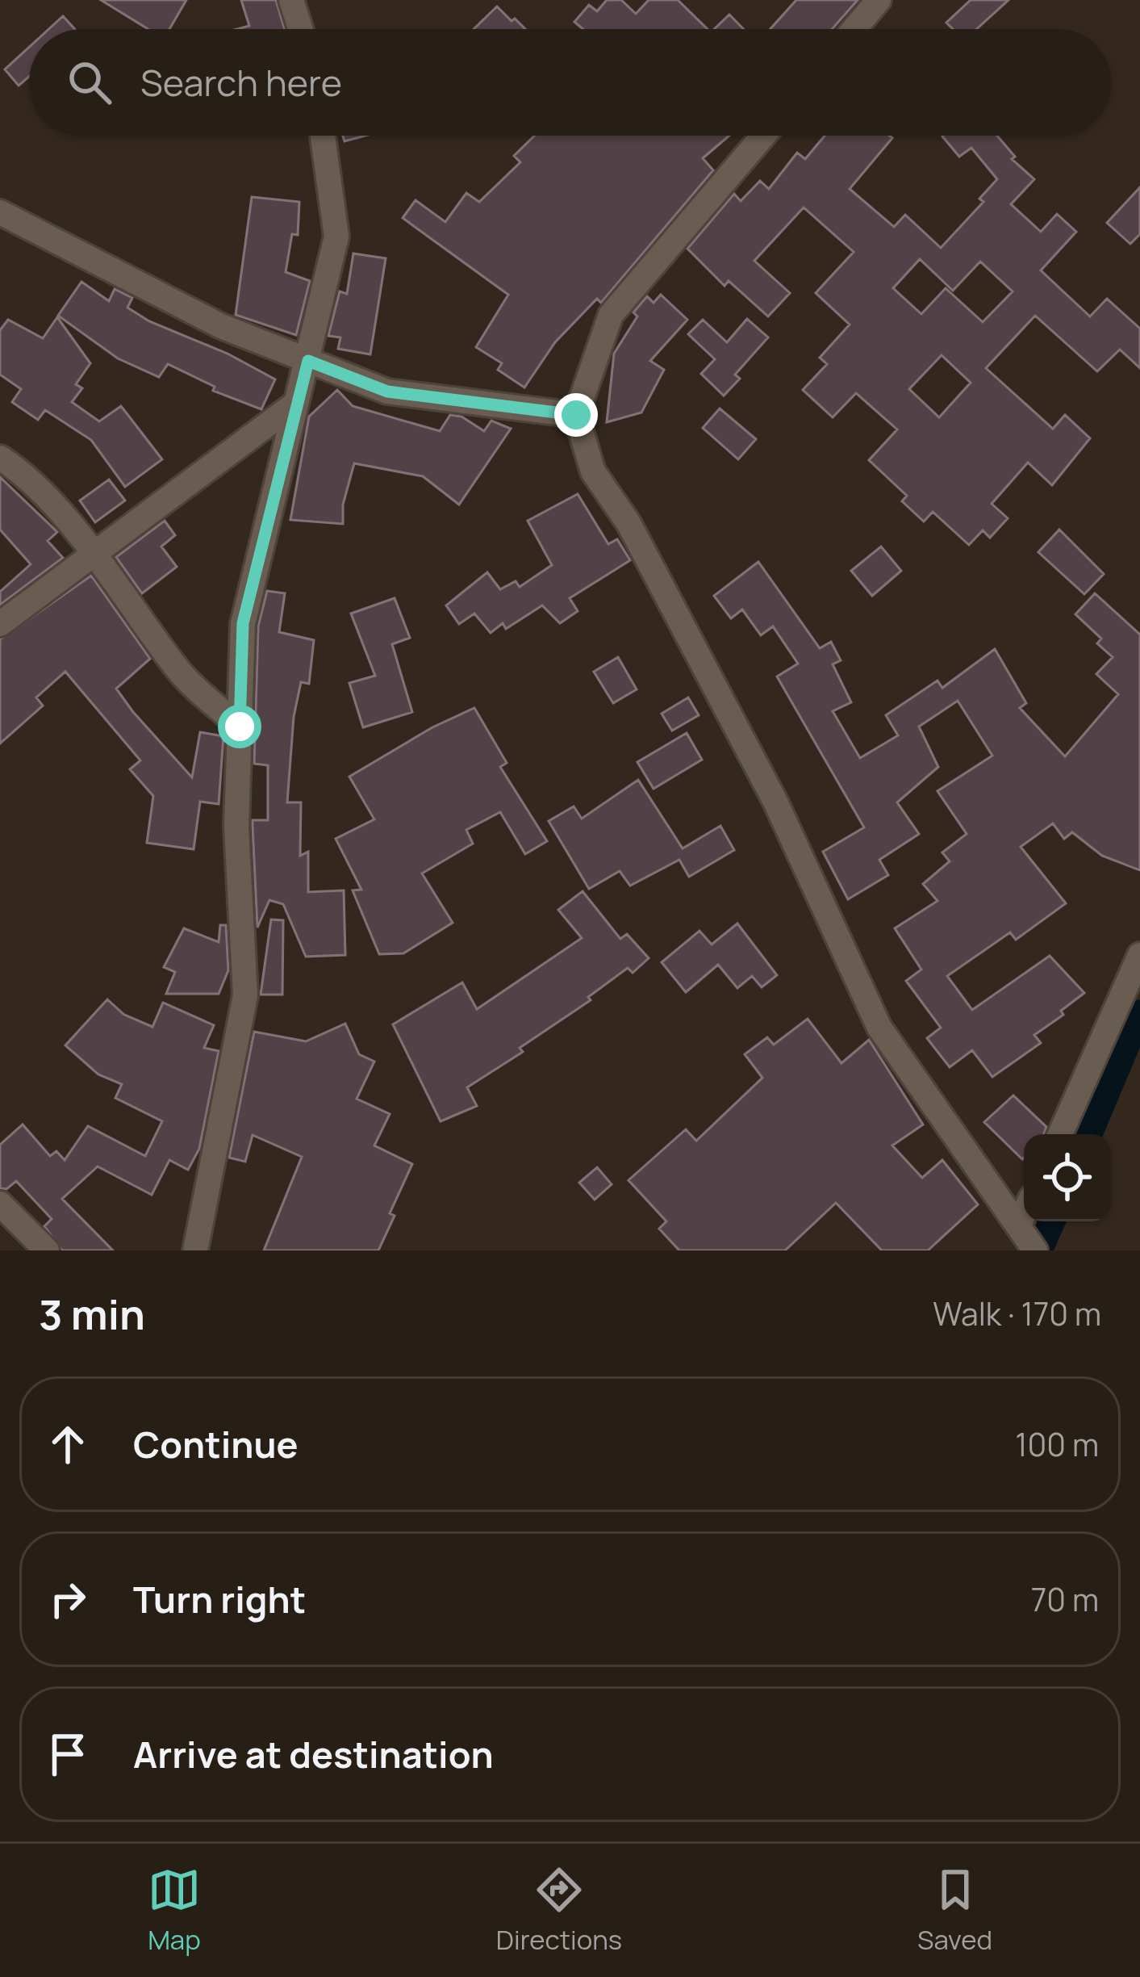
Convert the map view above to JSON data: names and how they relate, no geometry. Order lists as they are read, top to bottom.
{
  "page": {
    "search": "Search here",
    "heading": ["3 min", "Walk · 170 m"],
    "list": [
      ["Continue", "100 m"],
      ["Turn right", "70 m"],
      "Arrive at destination"
    ],
    "nav": ["Map", "Directions", "Saved"]
  }
}
